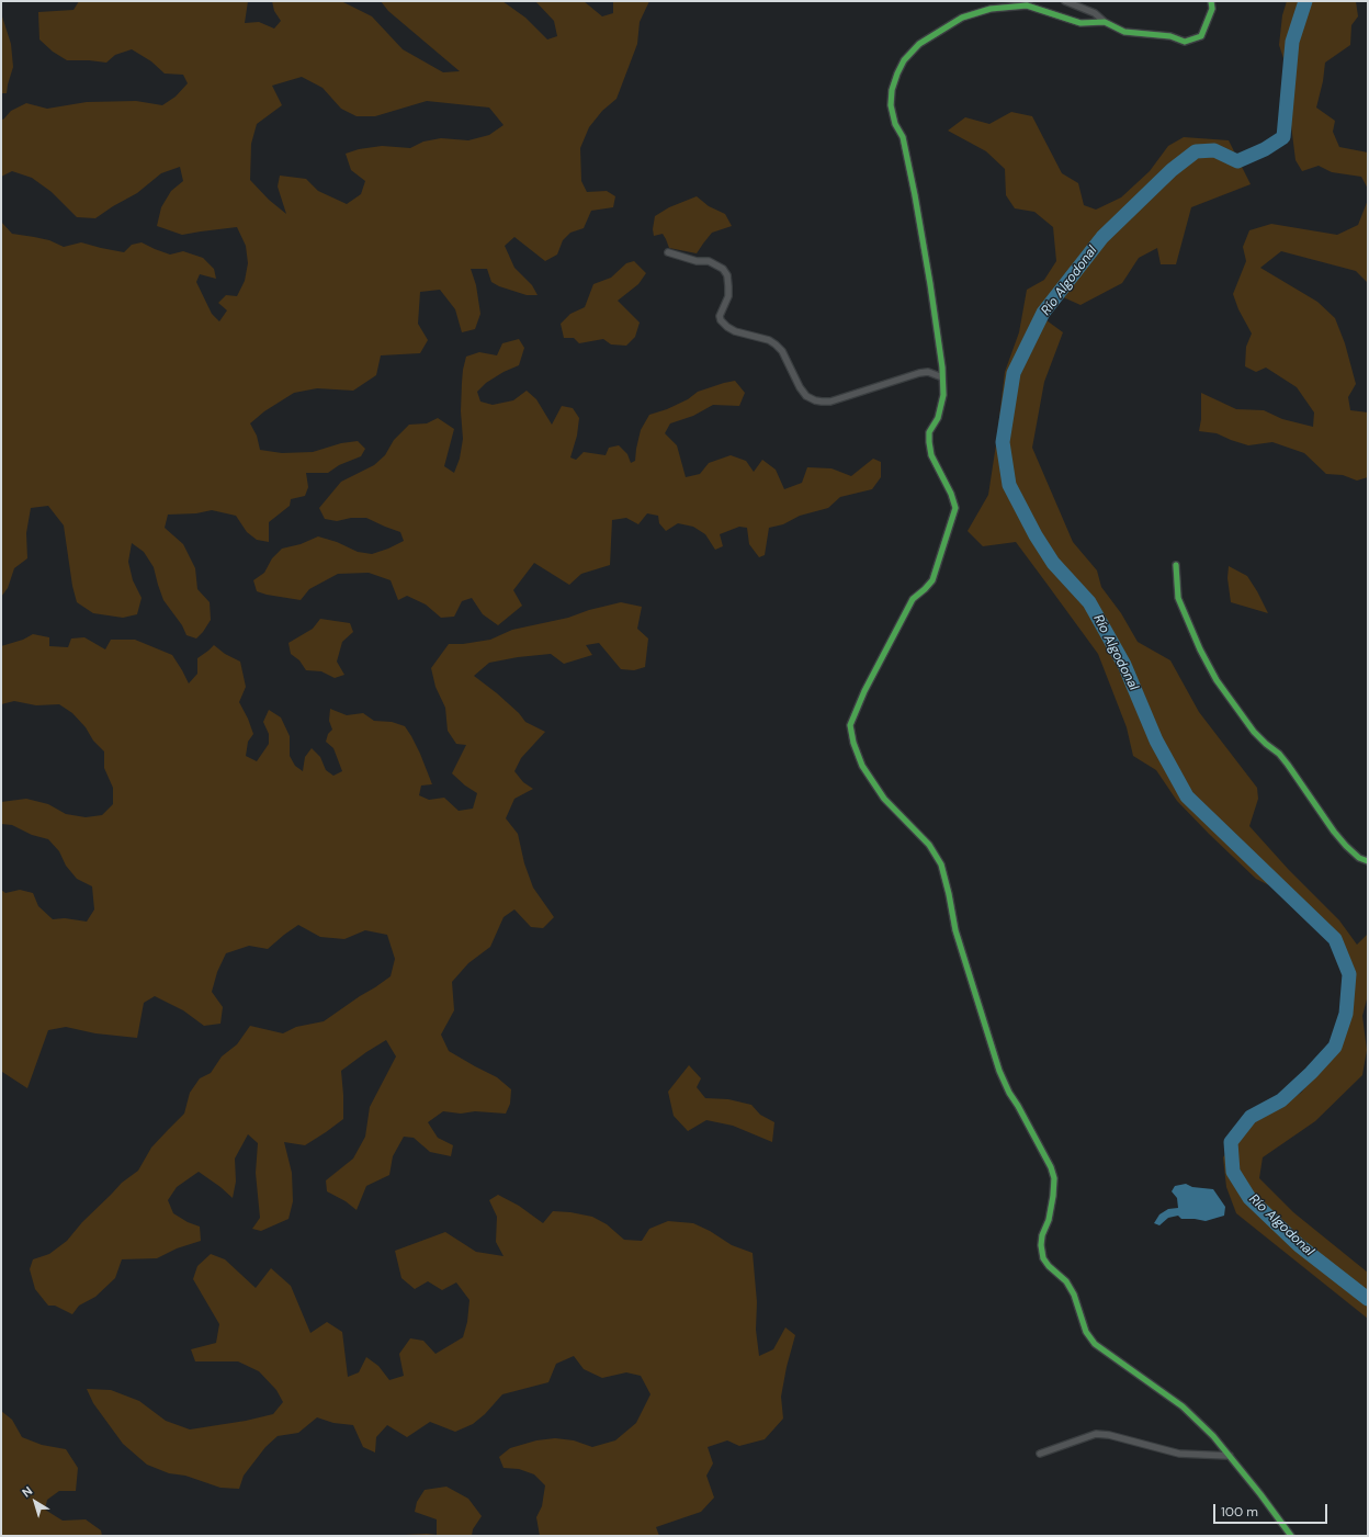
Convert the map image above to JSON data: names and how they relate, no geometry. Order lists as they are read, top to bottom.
{
  "water": ["Río Algodonal"],
  "scale_bar": "100 m",
  "north": "top left"
}
